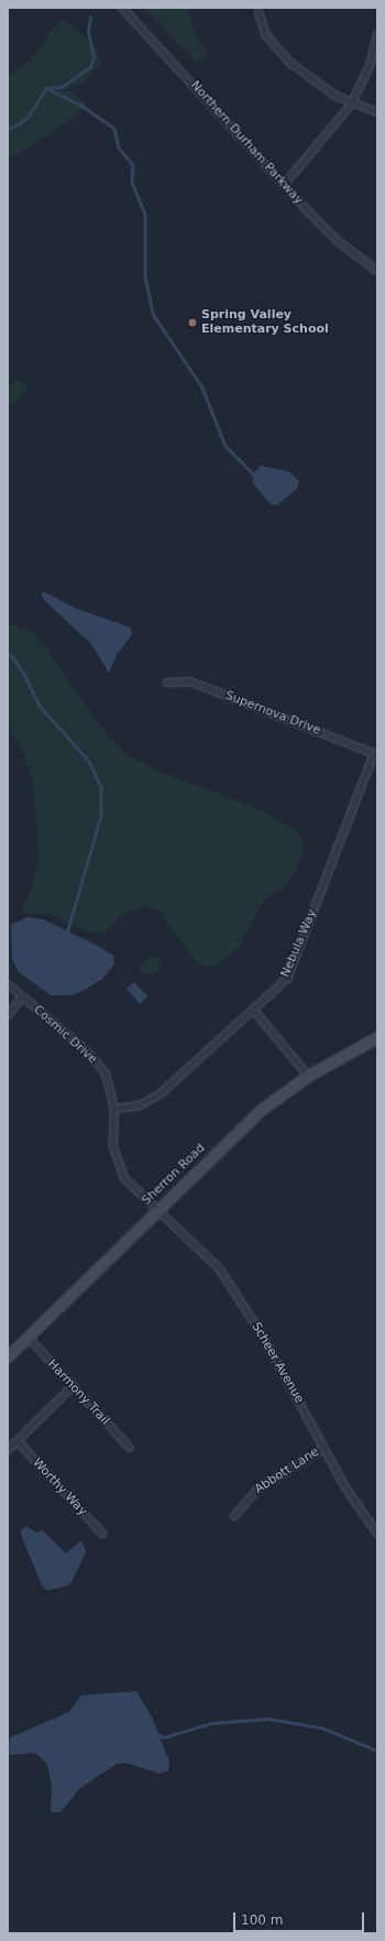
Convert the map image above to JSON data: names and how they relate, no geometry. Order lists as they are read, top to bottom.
{
  "streets": {
    "main road": ["Sherron Road"],
    "street": [
      "Northern Durham Parkway",
      "Supernova Drive",
      "Nebula Way",
      "Cosmic Drive",
      "Scheer Avenue",
      "Harmony Trail",
      "Abbott Lane",
      "Worthy Way"
    ]
  },
  "crossings": [
    ["Supernova Drive", "Nebula Way"],
    ["Nebula Way", "Cosmic Drive"],
    ["Cosmic Drive", "Sherron Road"],
    ["Cosmic Drive", "Scheer Avenue"],
    ["Sherron Road", "Scheer Avenue"],
    ["Sherron Road", "Harmony Trail"],
    ["Scheer Avenue", "Abbott Lane"]
  ],
  "places": ["Spring Valley Elementary School"],
  "scale_bar": "100 m"
}
